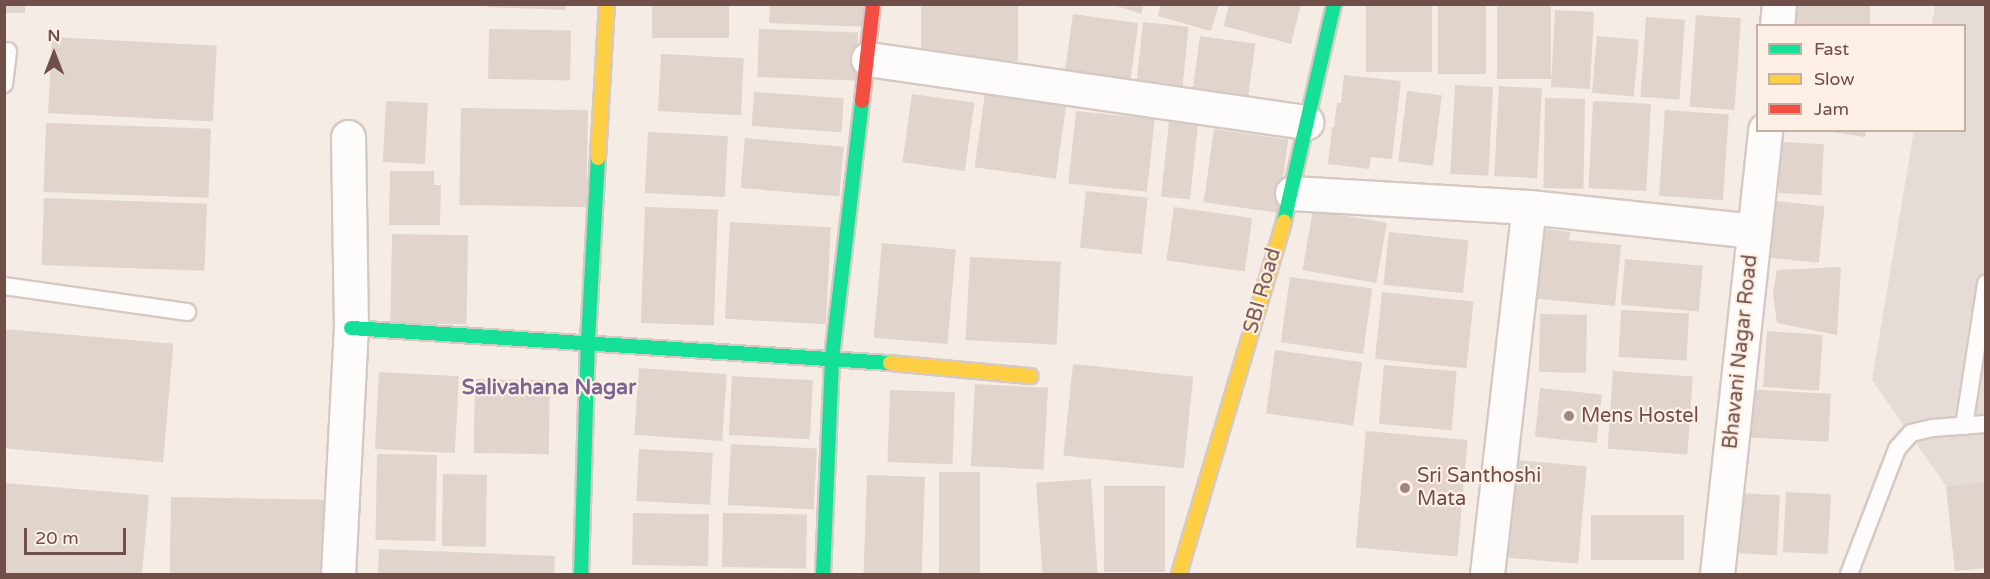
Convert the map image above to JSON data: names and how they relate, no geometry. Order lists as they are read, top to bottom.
{
  "streets": {
    "street": ["SBI Road", "Bhavani Nagar Road"]
  },
  "districts": ["Salivahana Nagar"],
  "places": ["Mens Hostel", "Sri Santhoshi Mata"],
  "legend": ["Fast", "Slow", "Jam"],
  "scale_bar": "20 m",
  "north": "top"
}
